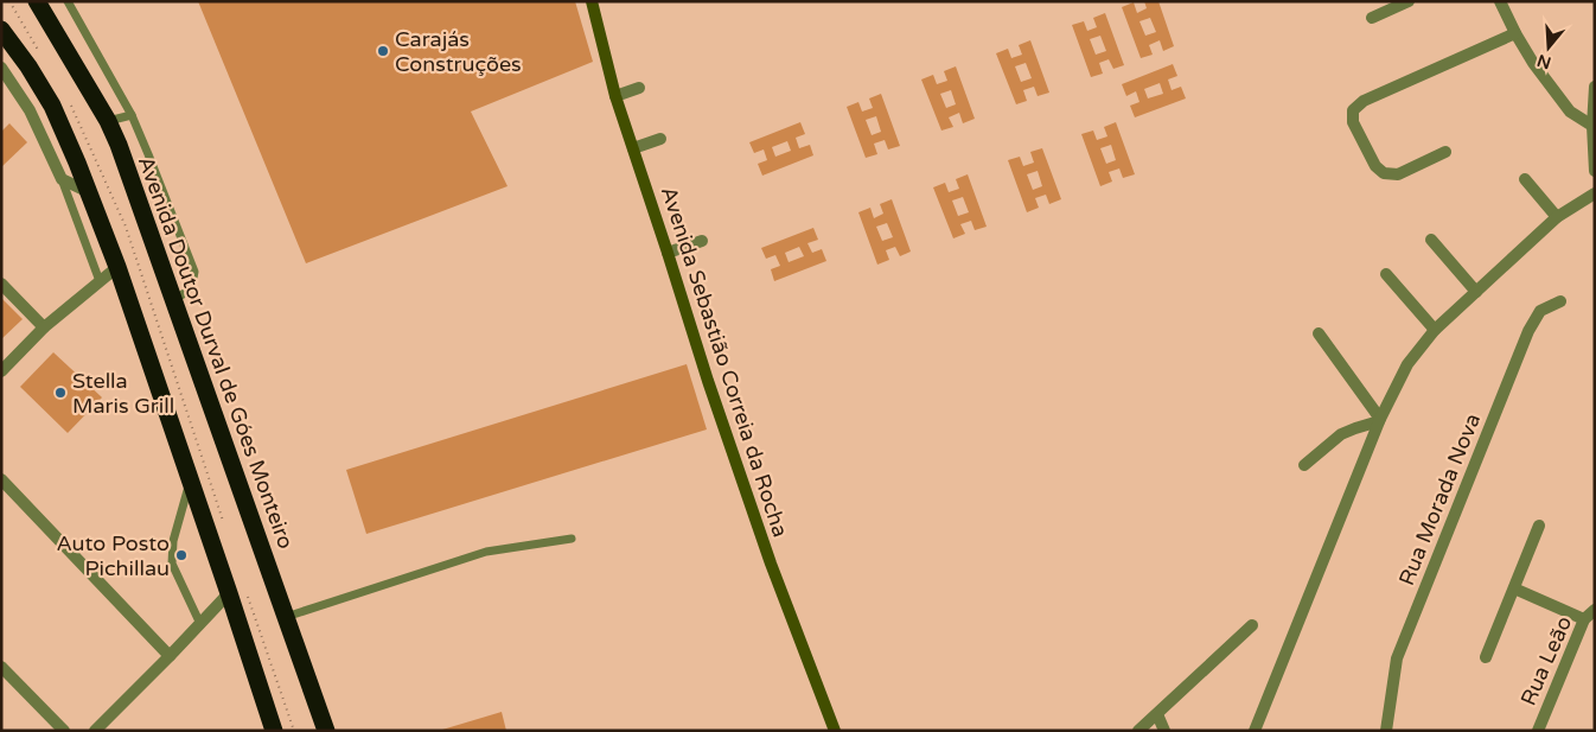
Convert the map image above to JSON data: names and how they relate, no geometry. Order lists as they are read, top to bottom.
{
  "streets": {
    "highway": ["Avenida Doutor Durval de Góes Monteiro"],
    "street": ["Avenida Sebastião Correia da Rocha", "Rua Morada Nova", "Rua Leão"]
  },
  "places": ["Carajás Construções", "Stella Maris Grill", "Auto Posto Pichillau"],
  "north": "bottom"
}
